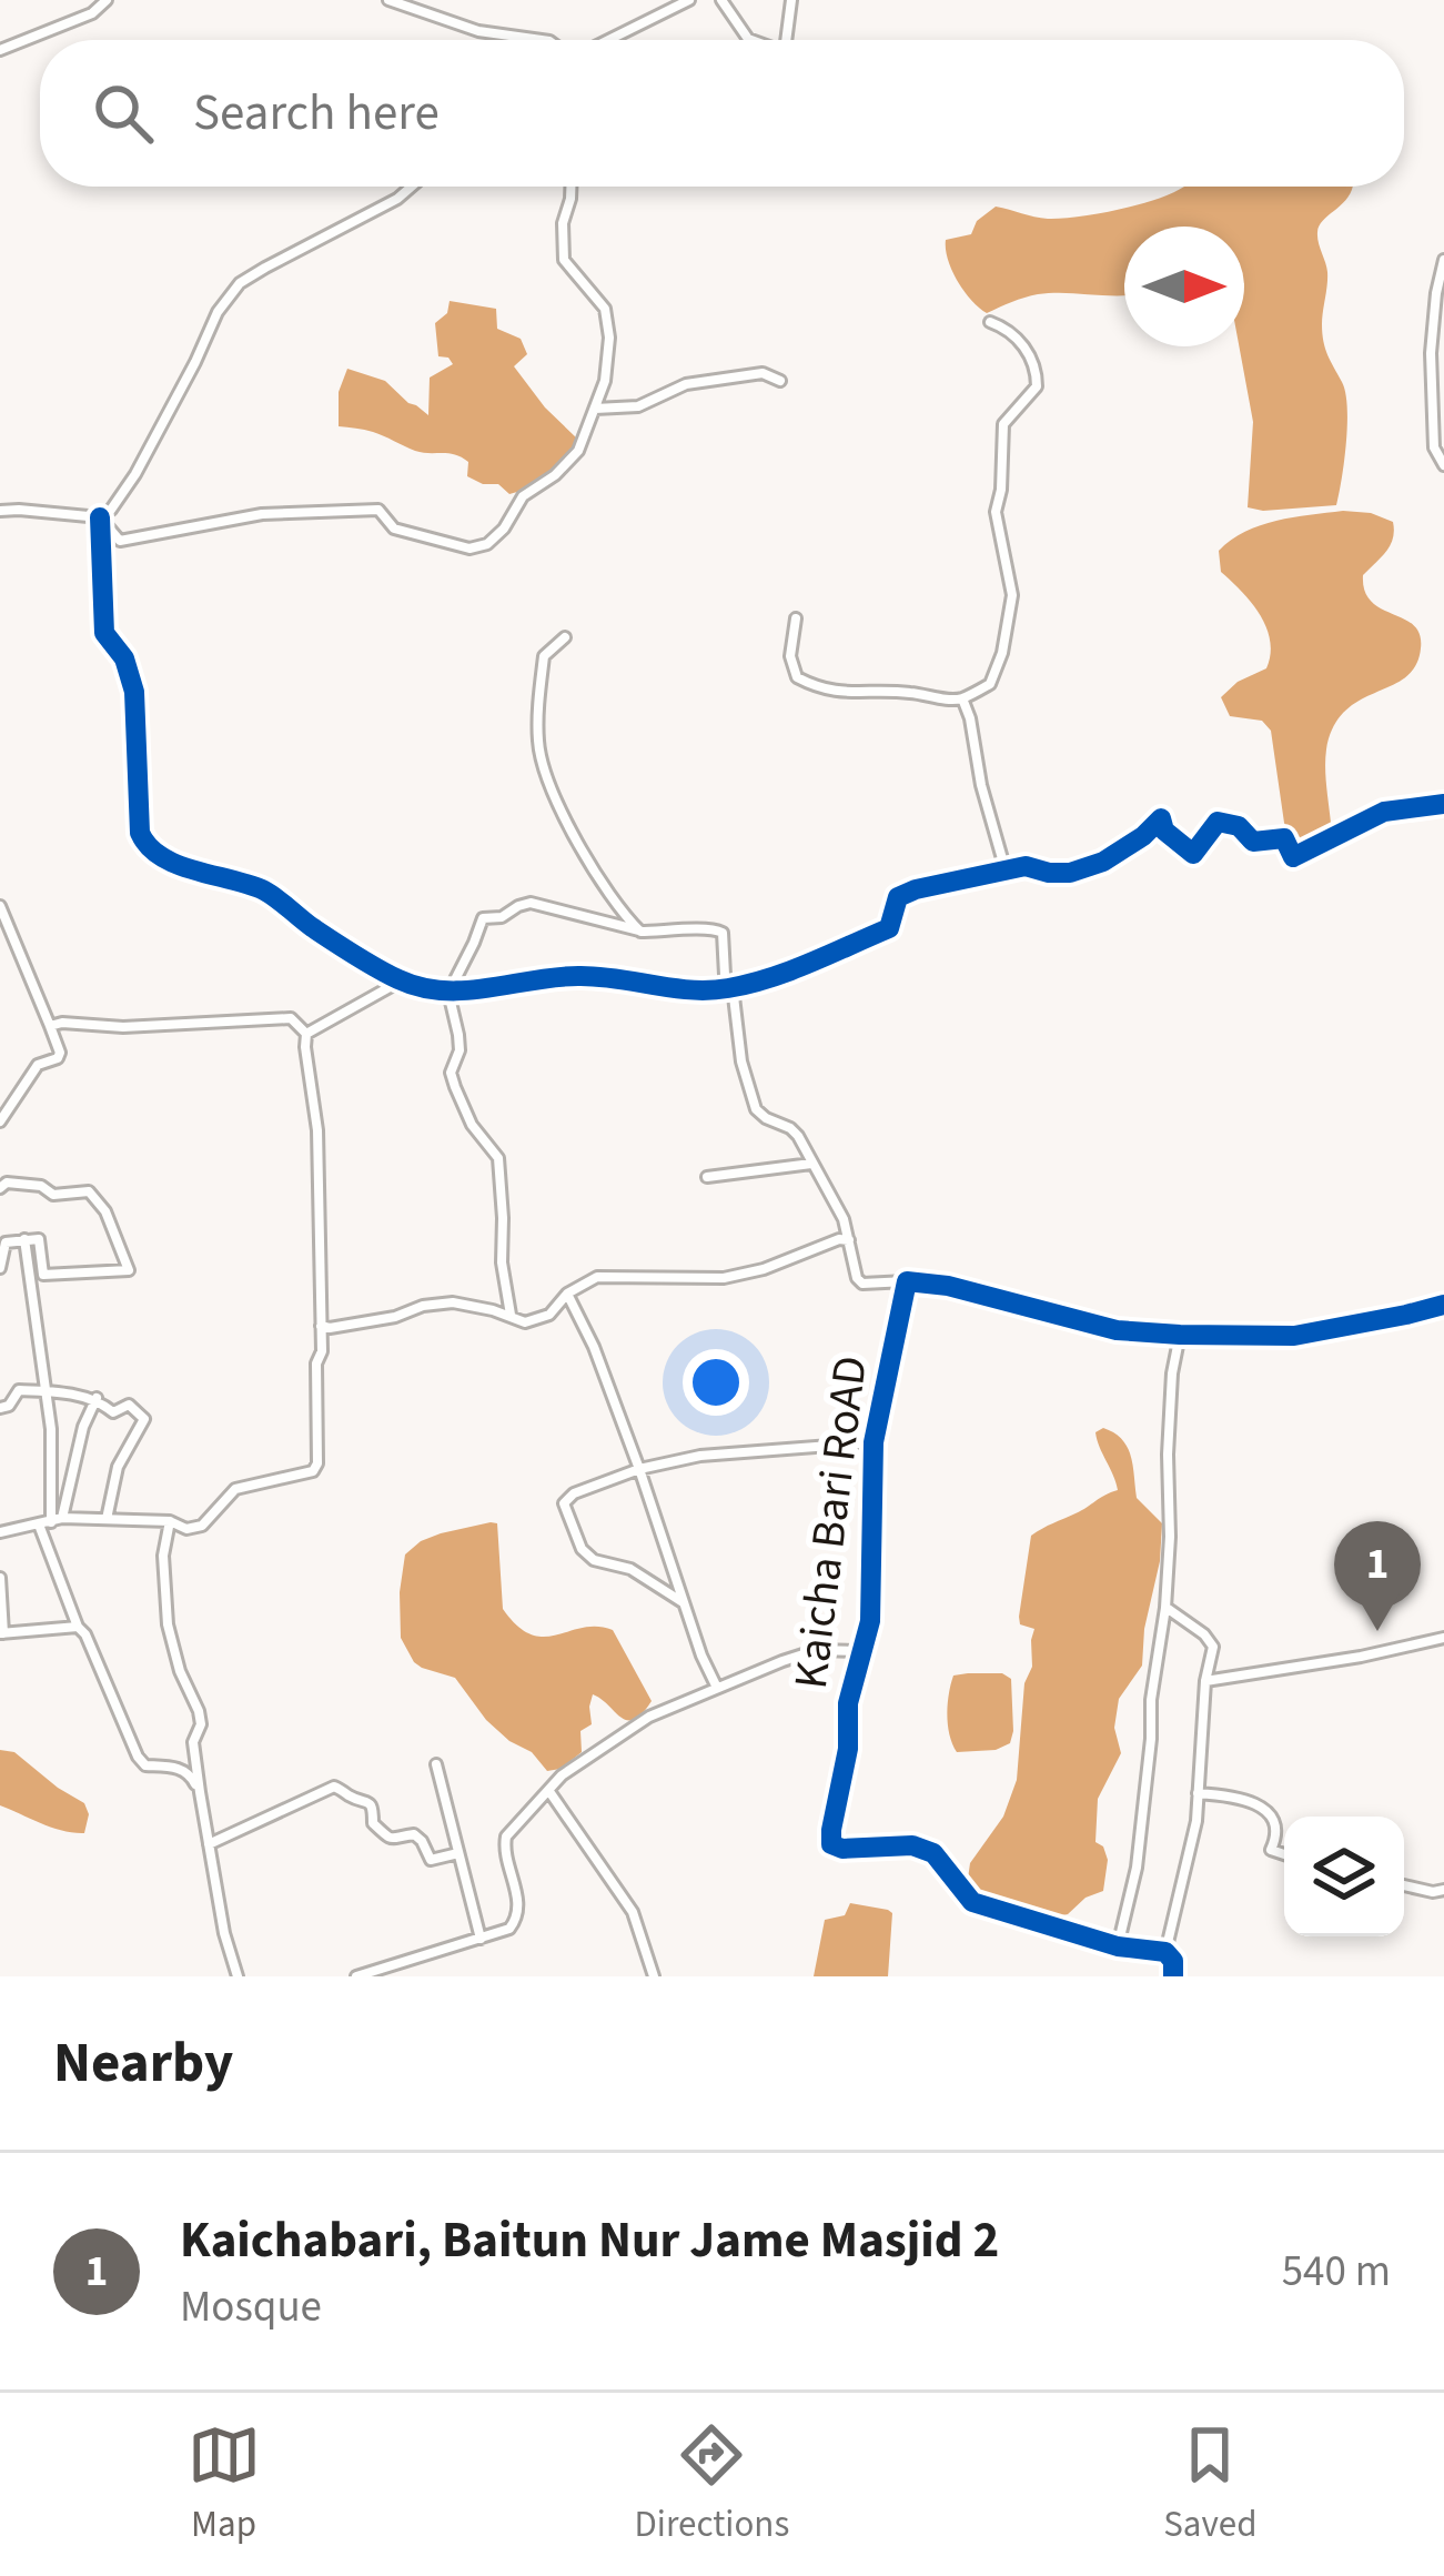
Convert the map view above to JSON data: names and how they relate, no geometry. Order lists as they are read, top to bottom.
{
  "streets": {
    "street": ["Kaicha Bari RoAD"]
  },
  "north": "right",
  "page": {
    "search": "Search here",
    "pins": "1",
    "heading": "Nearby",
    "list": [
      {
        "mark": "1",
        "name": "Kaichabari, Baitun Nur Jame Masjid 2",
        "note": "Mosque",
        "value": "540 m"
      }
    ],
    "nav": ["Map", "Directions", "Saved"]
  }
}
